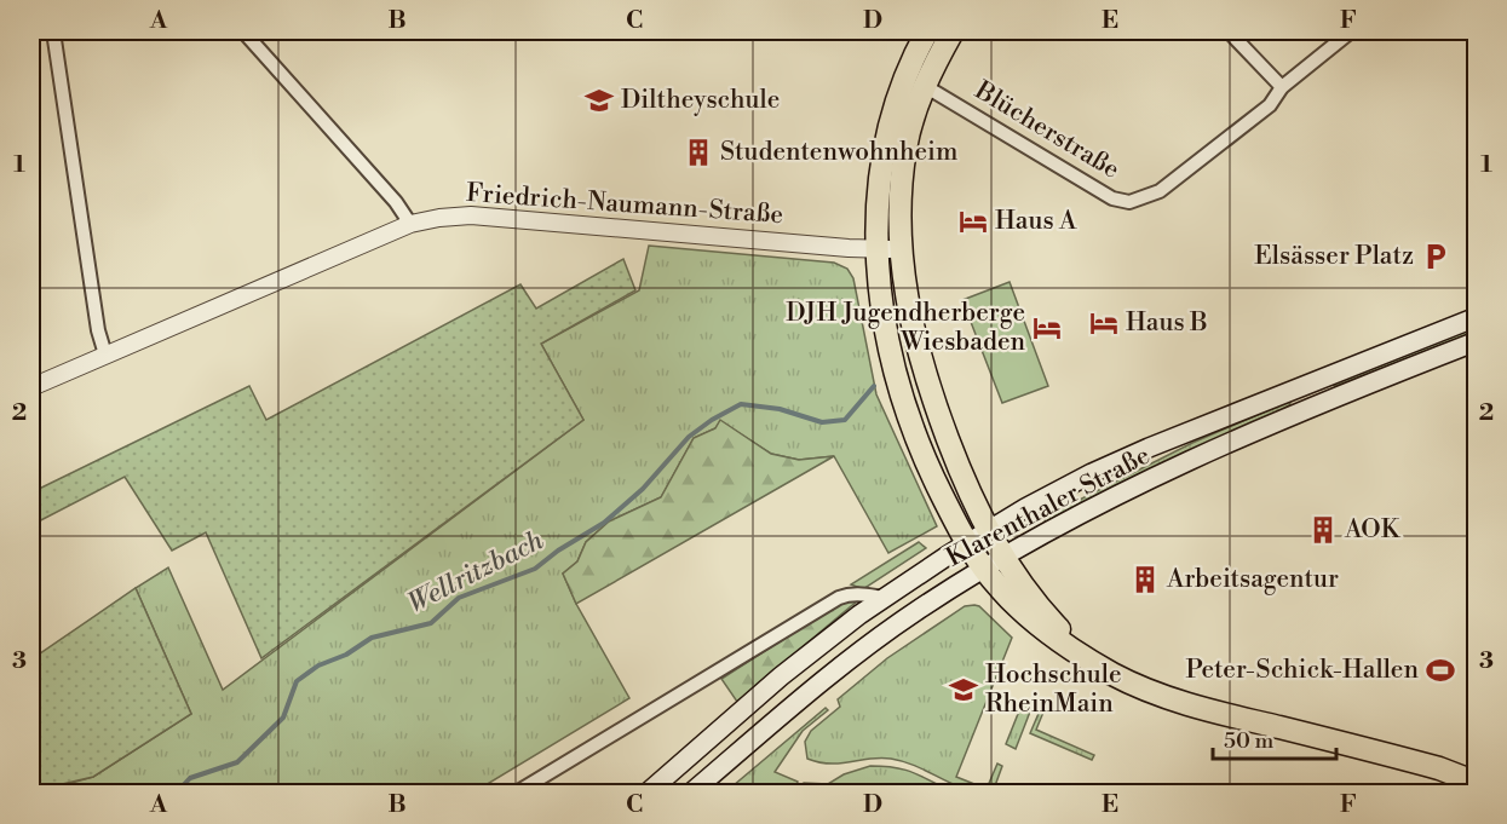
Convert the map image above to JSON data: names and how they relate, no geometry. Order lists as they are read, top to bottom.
{
  "streets": {
    "main road": ["Klarenthaler Straße"],
    "street": ["Blücherstraße", "Friedrich-Naumann-Straße"]
  },
  "water": ["Wellritzbach"],
  "places": {
    "school or university": ["Diltheyschule", "Hochschule RheinMain"],
    "building": ["Studentenwohnheim", "AOK", "Arbeitsagentur"],
    "hotel": ["Haus A", "Haus B", "DJH Jugendherberge Wiesbaden"],
    "parking": ["Elsässer Platz"],
    "sports": ["Peter-Schick-Hallen"]
  },
  "scale_bar": "50 m",
  "grid": {
    "columns": [
      "A",
      "B",
      "C",
      "D",
      "E",
      "F"
    ],
    "rows": ["1", "2", "3"]
  }
}
